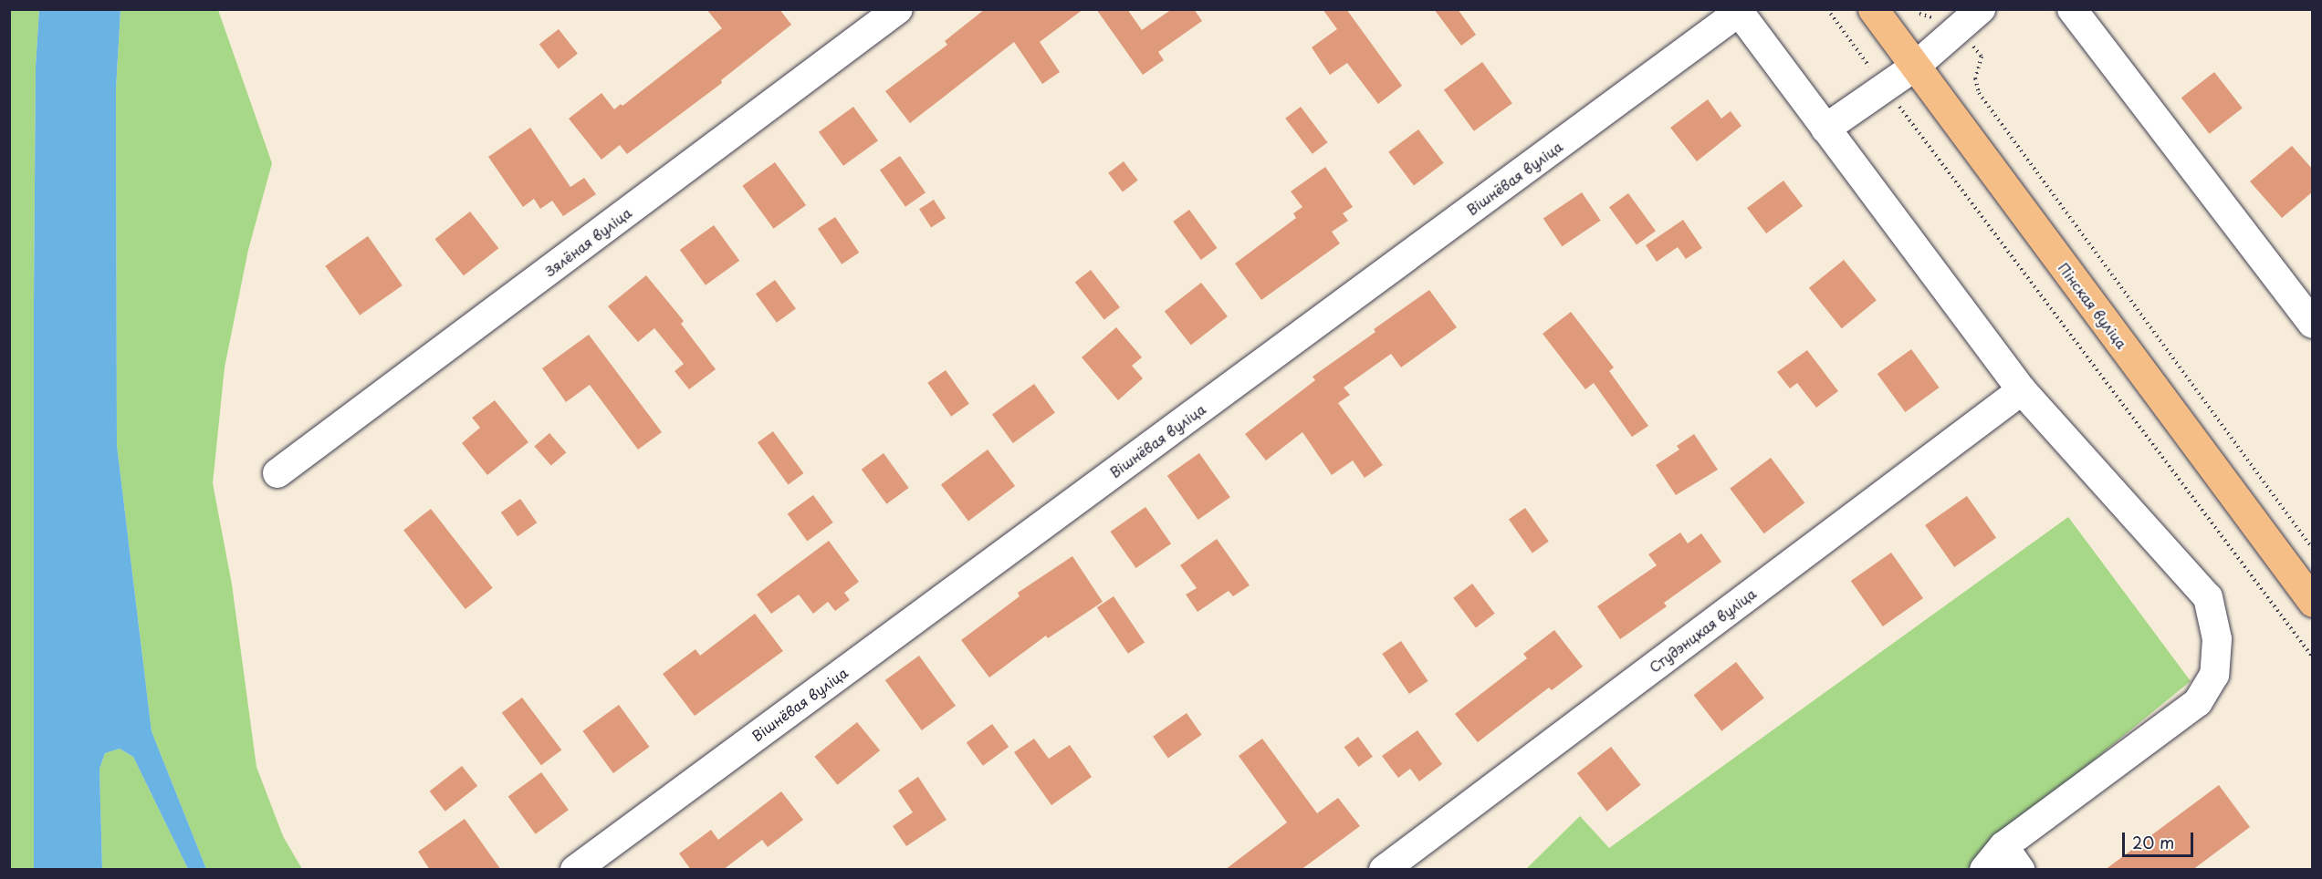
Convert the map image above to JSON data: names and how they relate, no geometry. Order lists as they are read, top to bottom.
{
  "streets": {
    "main road": ["Пінская вуліца"],
    "street": ["Вішнёвая вуліца", "Зялёная вуліца", "Студэнцкая вуліца"]
  },
  "scale_bar": "20 m"
}
